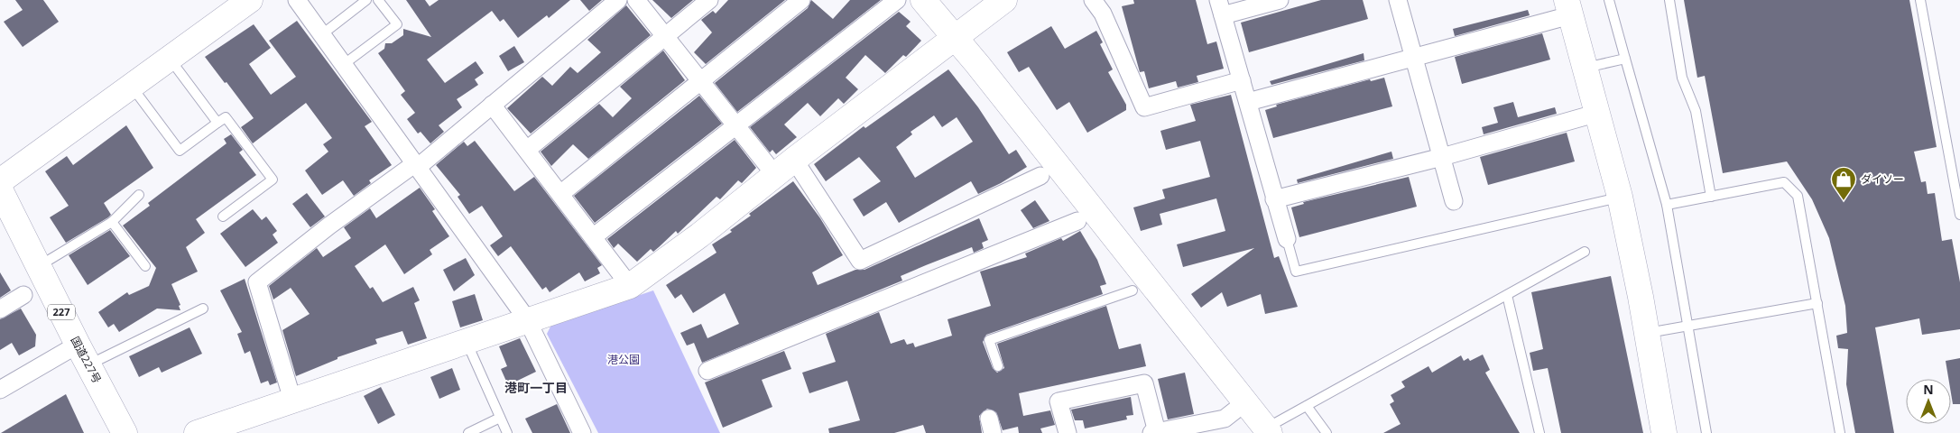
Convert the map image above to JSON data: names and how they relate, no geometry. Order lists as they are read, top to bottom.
{
  "streets": {
    "main road": ["227", "国道227号"]
  },
  "districts": ["港町一丁目"],
  "parks": ["港公園"],
  "places": {
    "shop": ["ダイソー"]
  },
  "north": "top"
}
